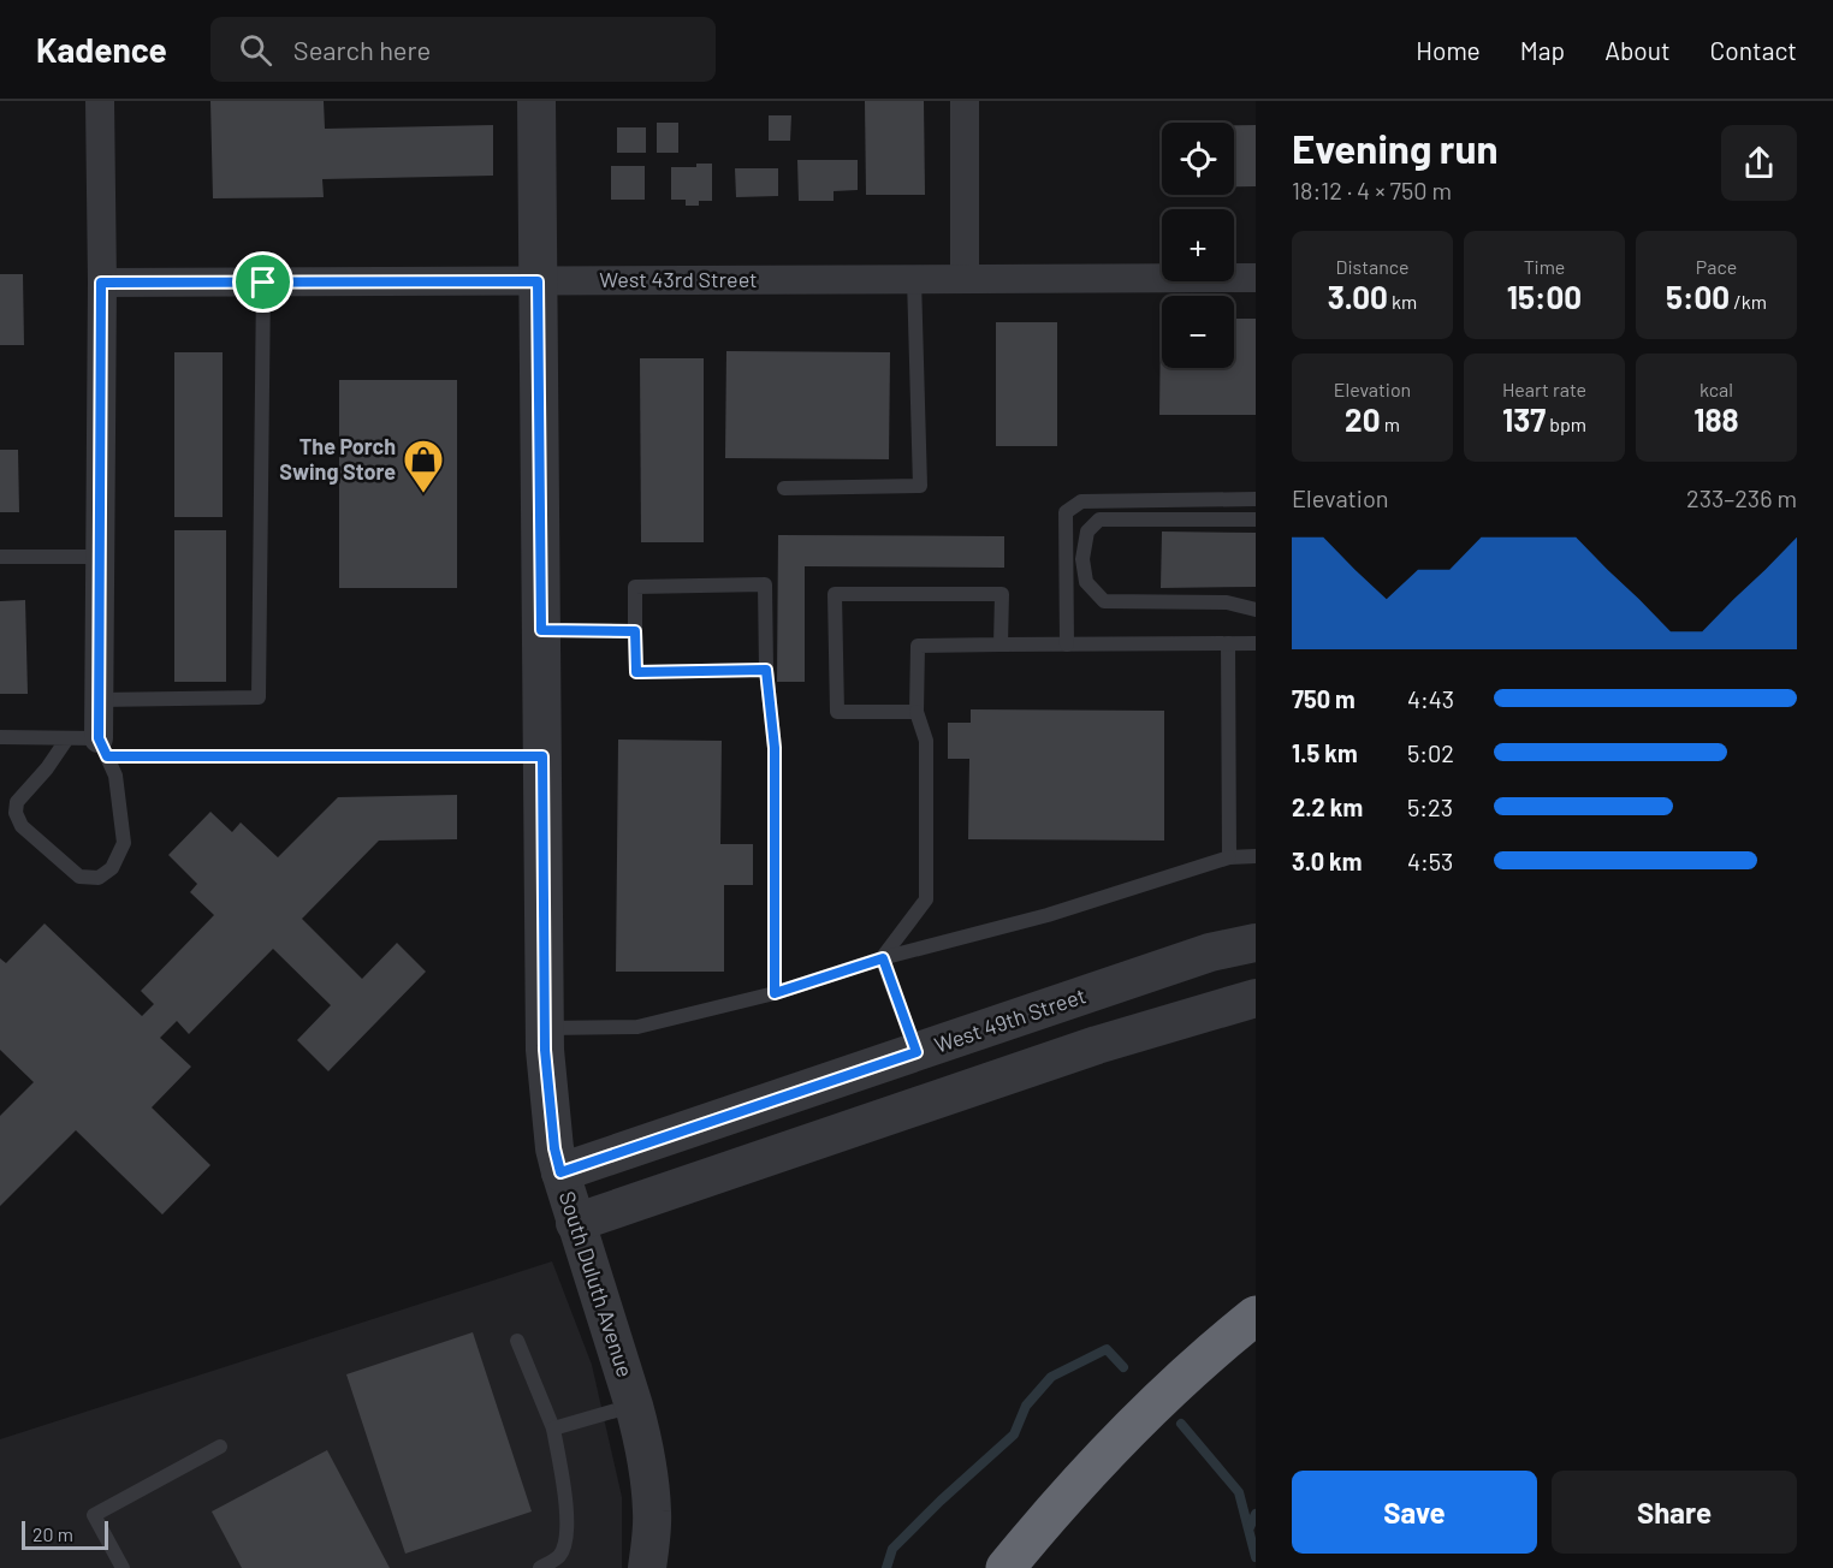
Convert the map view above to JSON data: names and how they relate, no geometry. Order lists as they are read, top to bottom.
{
  "streets": {
    "street": ["West 43rd Street", "West 49th Street", "South Duluth Avenue"]
  },
  "crossings": [
    ["West 43rd Street", "South Duluth Avenue"],
    ["West 49th Street", "South Duluth Avenue"]
  ],
  "places": {
    "shop": ["The Porch Swing Store"]
  },
  "scale_bar": "20 m",
  "page": {
    "header": "Kadence",
    "search": "Search here",
    "nav": [
      "Home",
      "Map",
      "About",
      "Contact"
    ],
    "heading": ["Evening run", "18:12 · 4 × 750 m"],
    "map_buttons": ["+", "−"],
    "stats": [
      ["Distance", "3.00 km"],
      ["Time", "15:00"],
      ["Pace", "5:00 /km"],
      ["Elevation", "20 m"],
      ["Heart rate", "137 bpm"],
      ["kcal", "188"]
    ],
    "chart": ["Elevation", "233–236 m"],
    "list": [
      {
        "name": "750 m",
        "note": "4:43"
      },
      {
        "name": "1.5 km",
        "note": "5:02"
      },
      {
        "name": "2.2 km",
        "note": "5:23"
      },
      {
        "name": "3.0 km",
        "note": "4:53"
      }
    ],
    "buttons": ["Save", "Share"],
    "scale": "20 m"
  }
}
